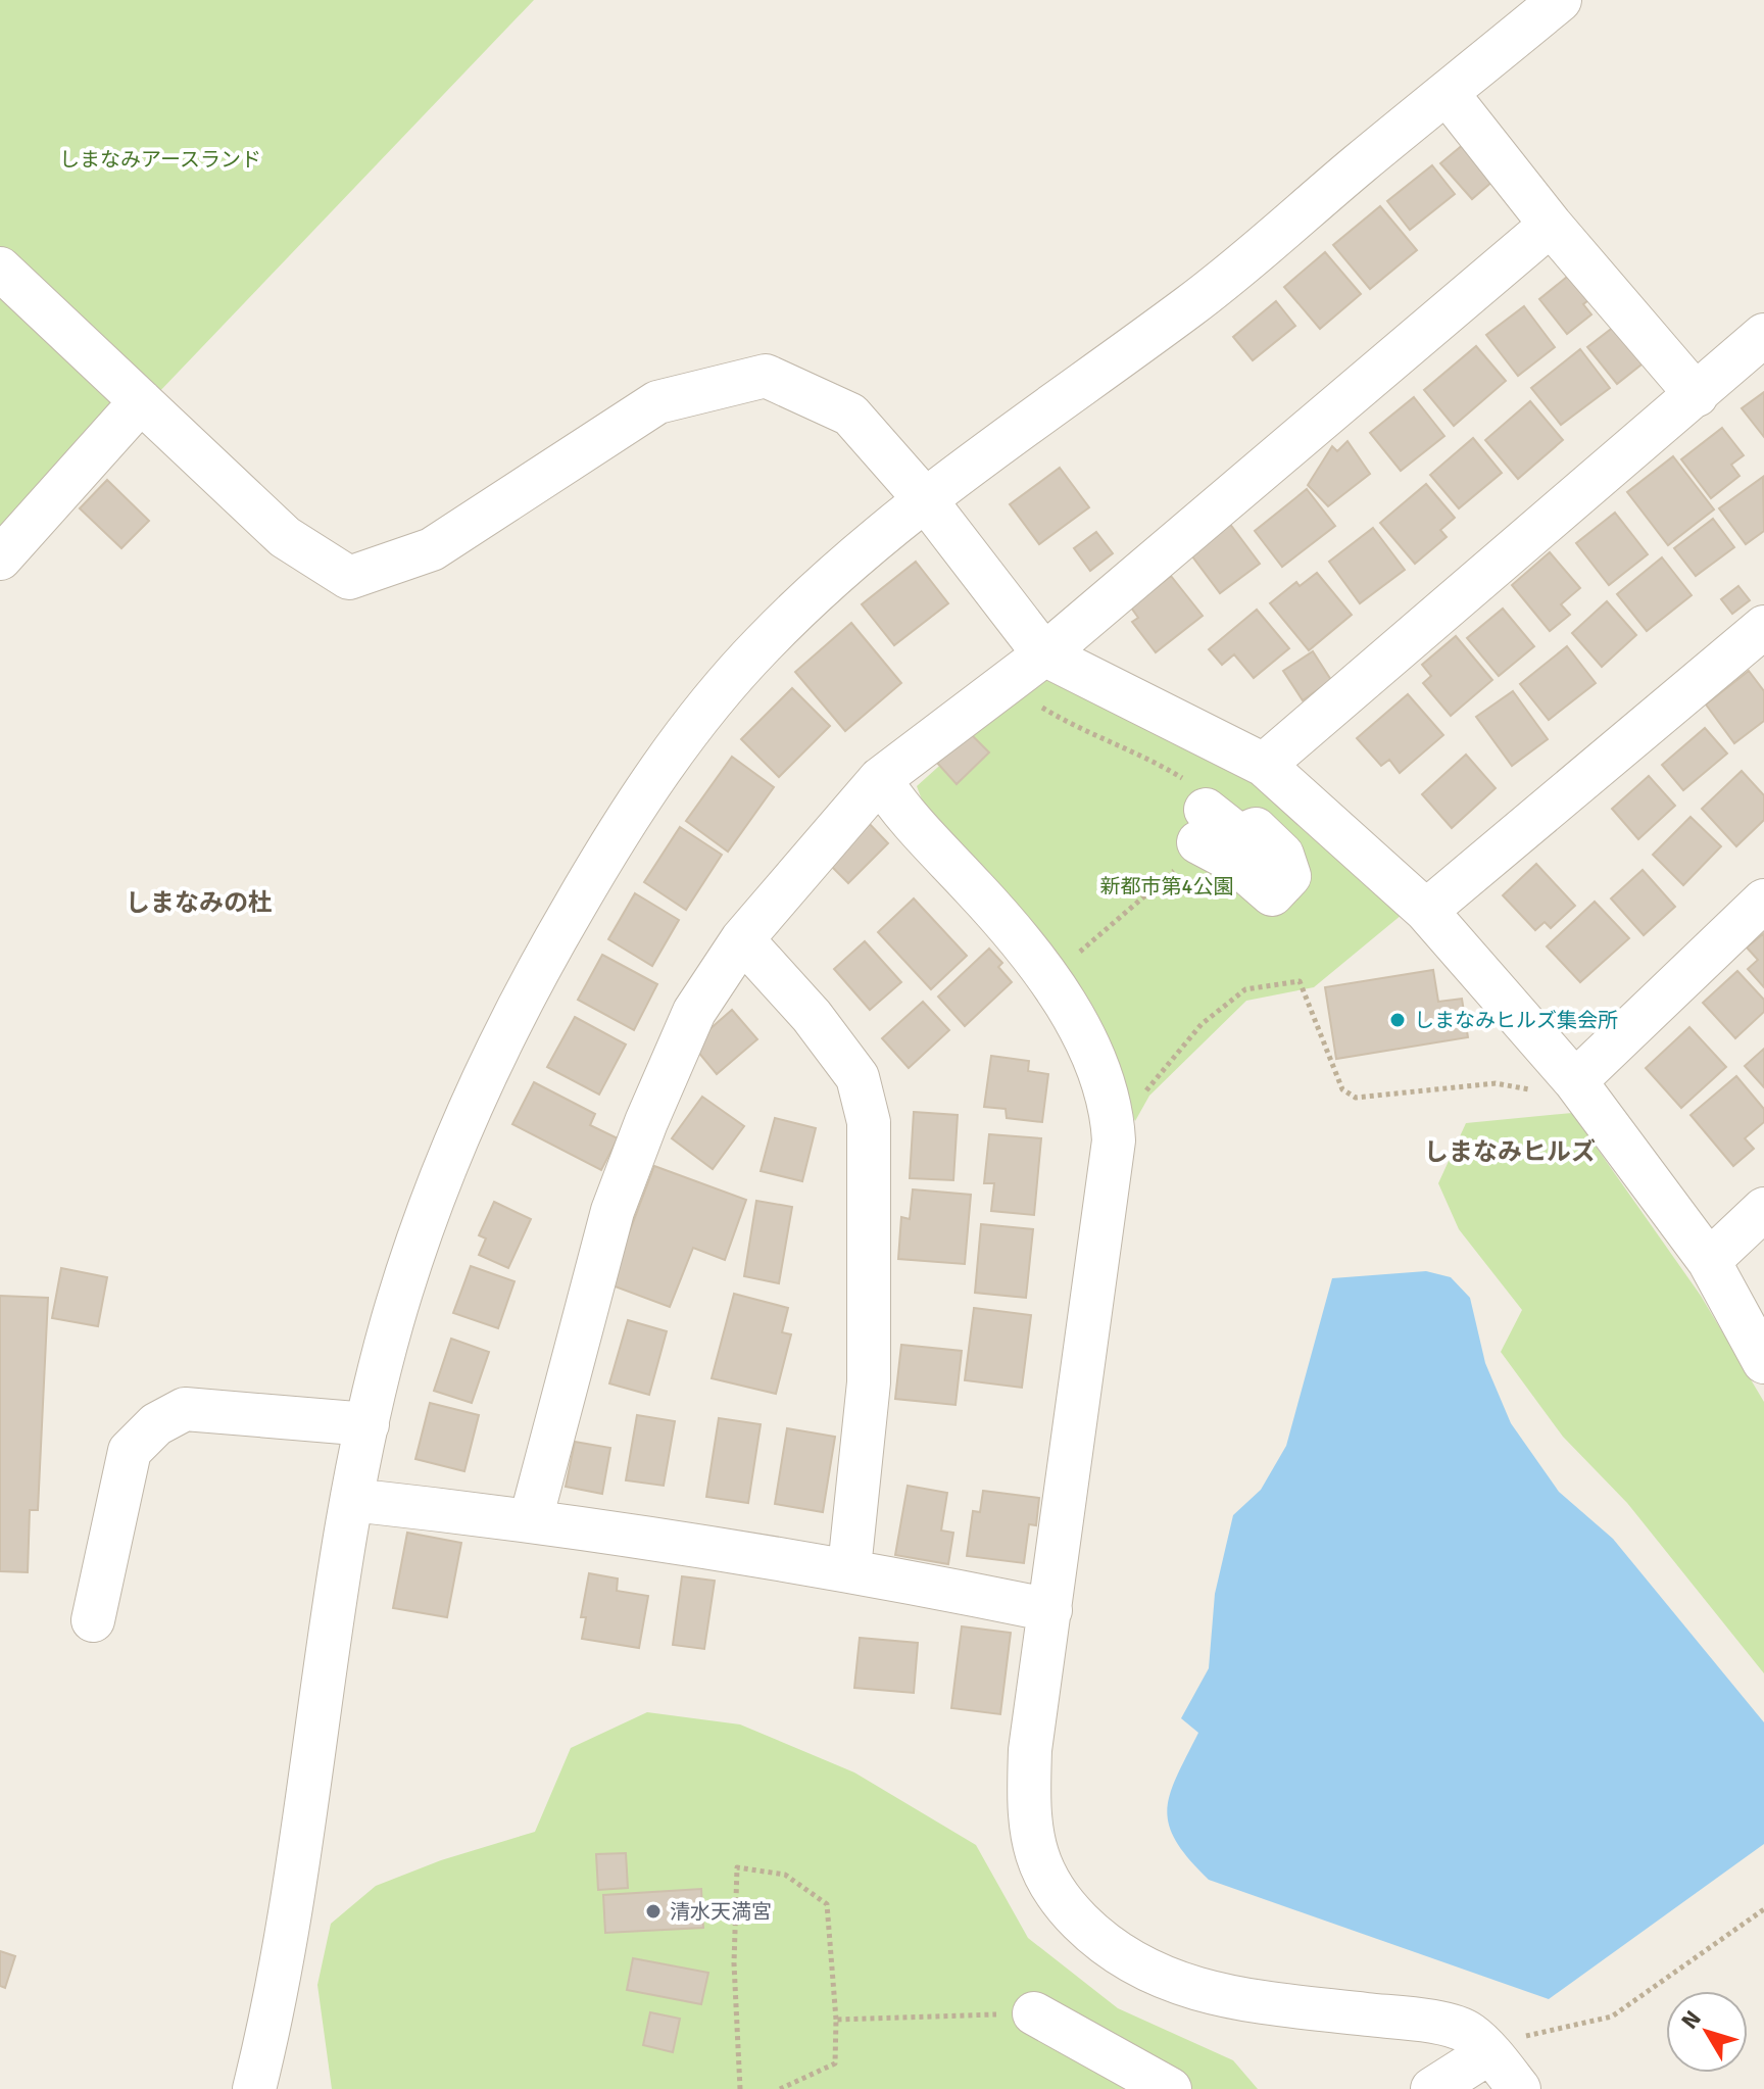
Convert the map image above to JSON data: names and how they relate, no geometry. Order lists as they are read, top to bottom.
{
  "districts": ["しまなみの杜", "しまなみヒルズ"],
  "parks": ["しまなみアースランド", "新都市第4公園"],
  "places": ["しまなみヒルズ集会所", "清水天満宮"],
  "north": "top left"
}
